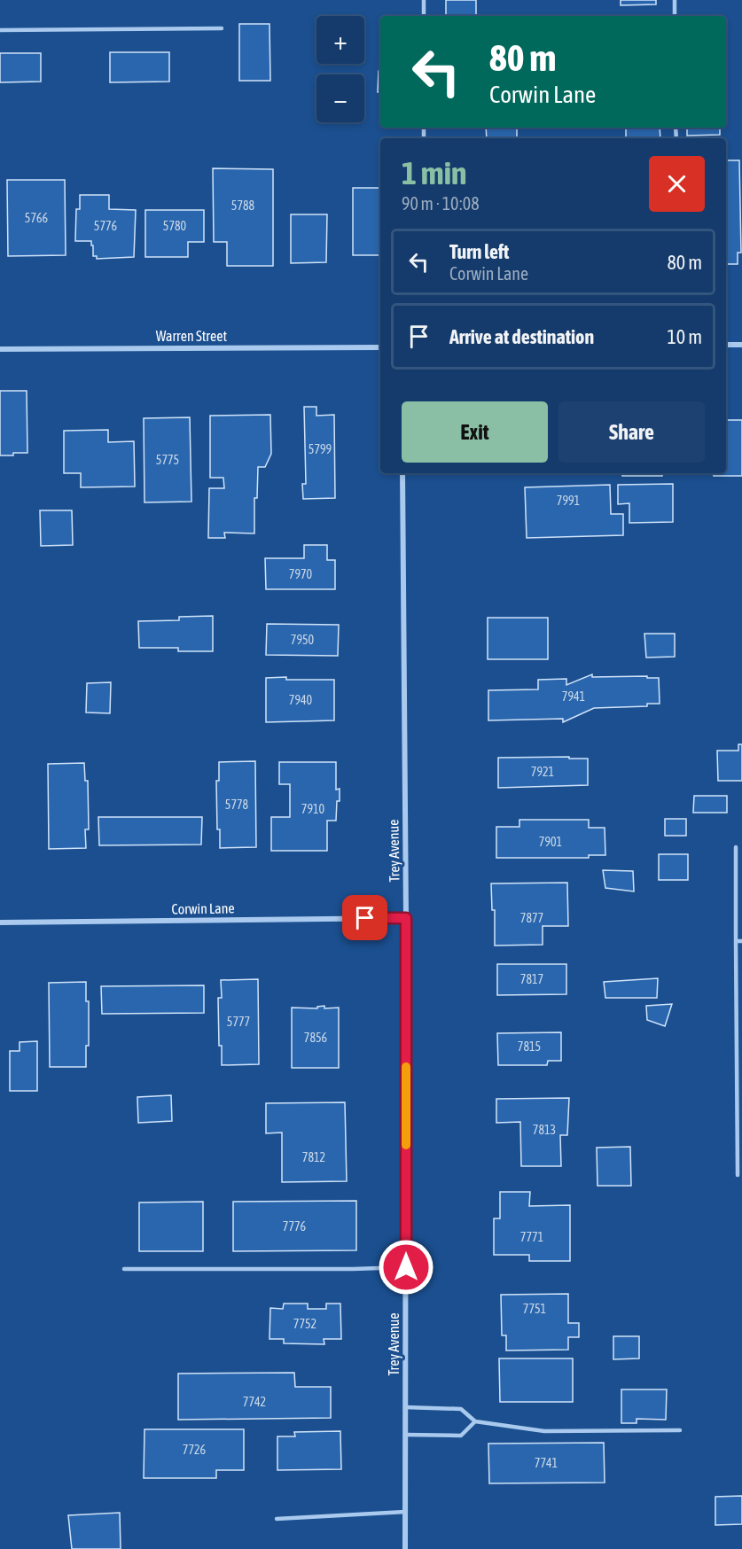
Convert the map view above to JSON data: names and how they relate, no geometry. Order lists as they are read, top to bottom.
{
  "streets": {
    "street": ["Warren Street", "Trey Avenue", "Corwin Lane"]
  },
  "crossings": [
    ["Trey Avenue", "Corwin Lane"]
  ],
  "house_numbers": [
    "5788",
    "5766",
    "5776",
    "5780",
    "5799",
    "5775",
    "7991",
    "7970",
    "7950",
    "7941",
    "7940",
    "7921",
    "5778",
    "7910",
    "7901",
    "7877",
    "7817",
    "5777",
    "7856",
    "7815",
    "7813",
    "7812",
    "7776",
    "7771",
    "7751",
    "7752",
    "7742",
    "7726",
    "7741"
  ],
  "page": {
    "map_buttons": ["+", "−"],
    "turn": ["80 m", "Corwin Lane"],
    "heading": ["1 min", "90 m · 10:08"],
    "list": [
      {
        "name": "Turn left",
        "note": "Corwin Lane",
        "value": "80 m"
      },
      {
        "name": "Arrive at destination",
        "value": "10 m"
      }
    ],
    "buttons": ["Exit", "Share"]
  }
}
